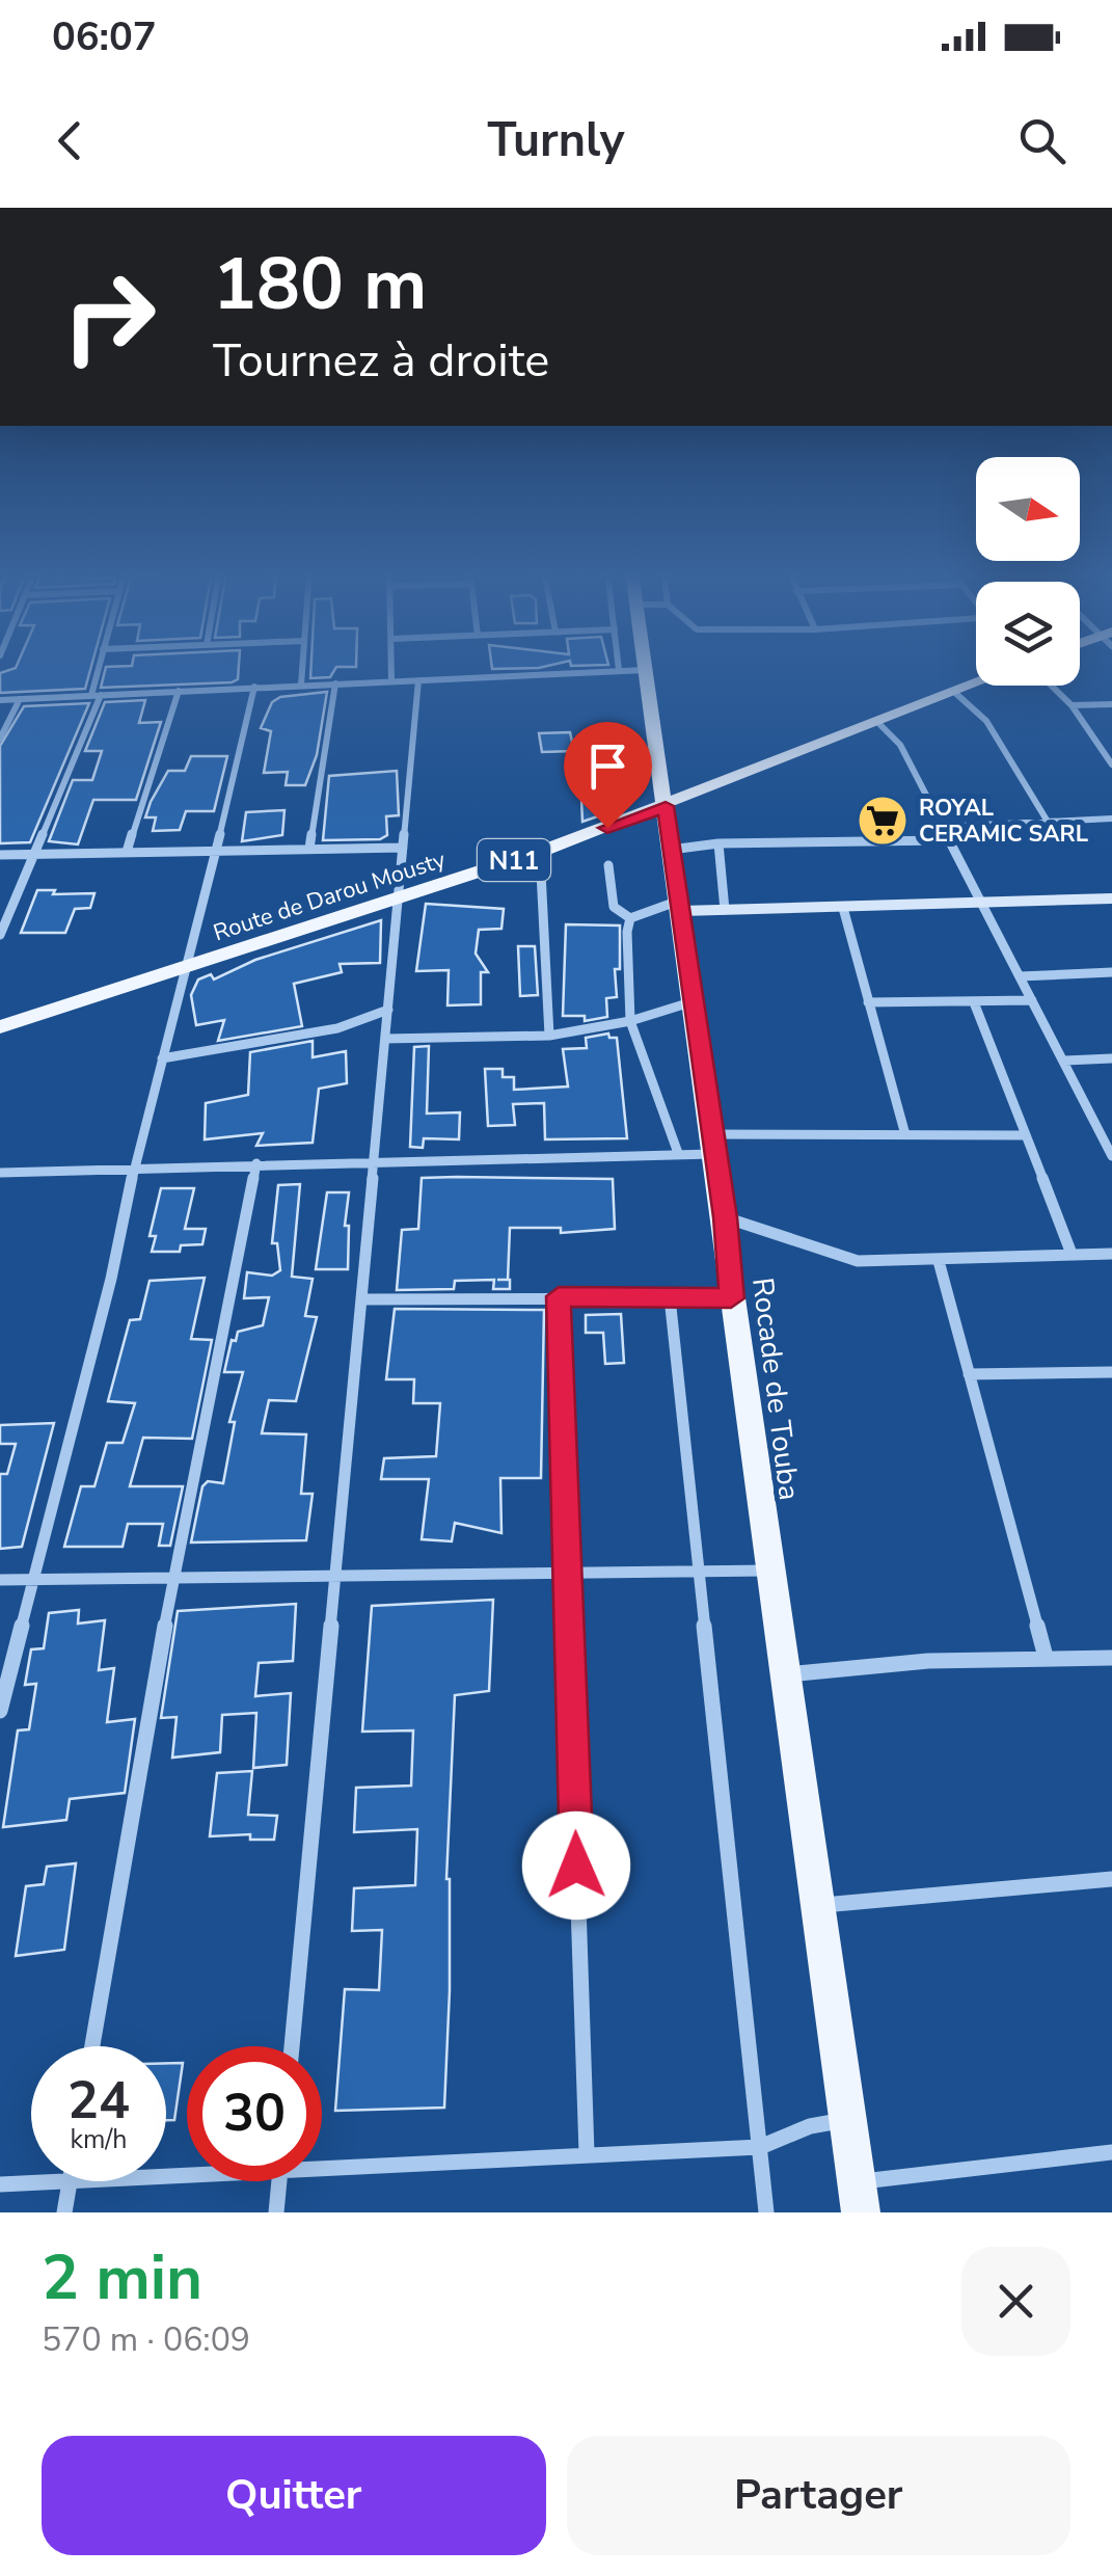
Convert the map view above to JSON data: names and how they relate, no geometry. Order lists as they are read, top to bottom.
{
  "streets": {
    "main road": ["N11", "Route de Darou Mousty", "Rocade de Touba"]
  },
  "crossings": [
    ["Route de Darou Mousty", "Rocade de Touba"]
  ],
  "places": {
    "supermarket": ["ROYAL CERAMIC SARL"]
  },
  "north": "right",
  "page": {
    "status": "06:07",
    "header": "Turnly",
    "turn": ["180 m", "Tournez à droite"],
    "speed": "24 km/h",
    "limit": "30",
    "heading": ["2 min", "570 m · 06:09"],
    "buttons": ["Quitter", "Partager"]
  }
}
